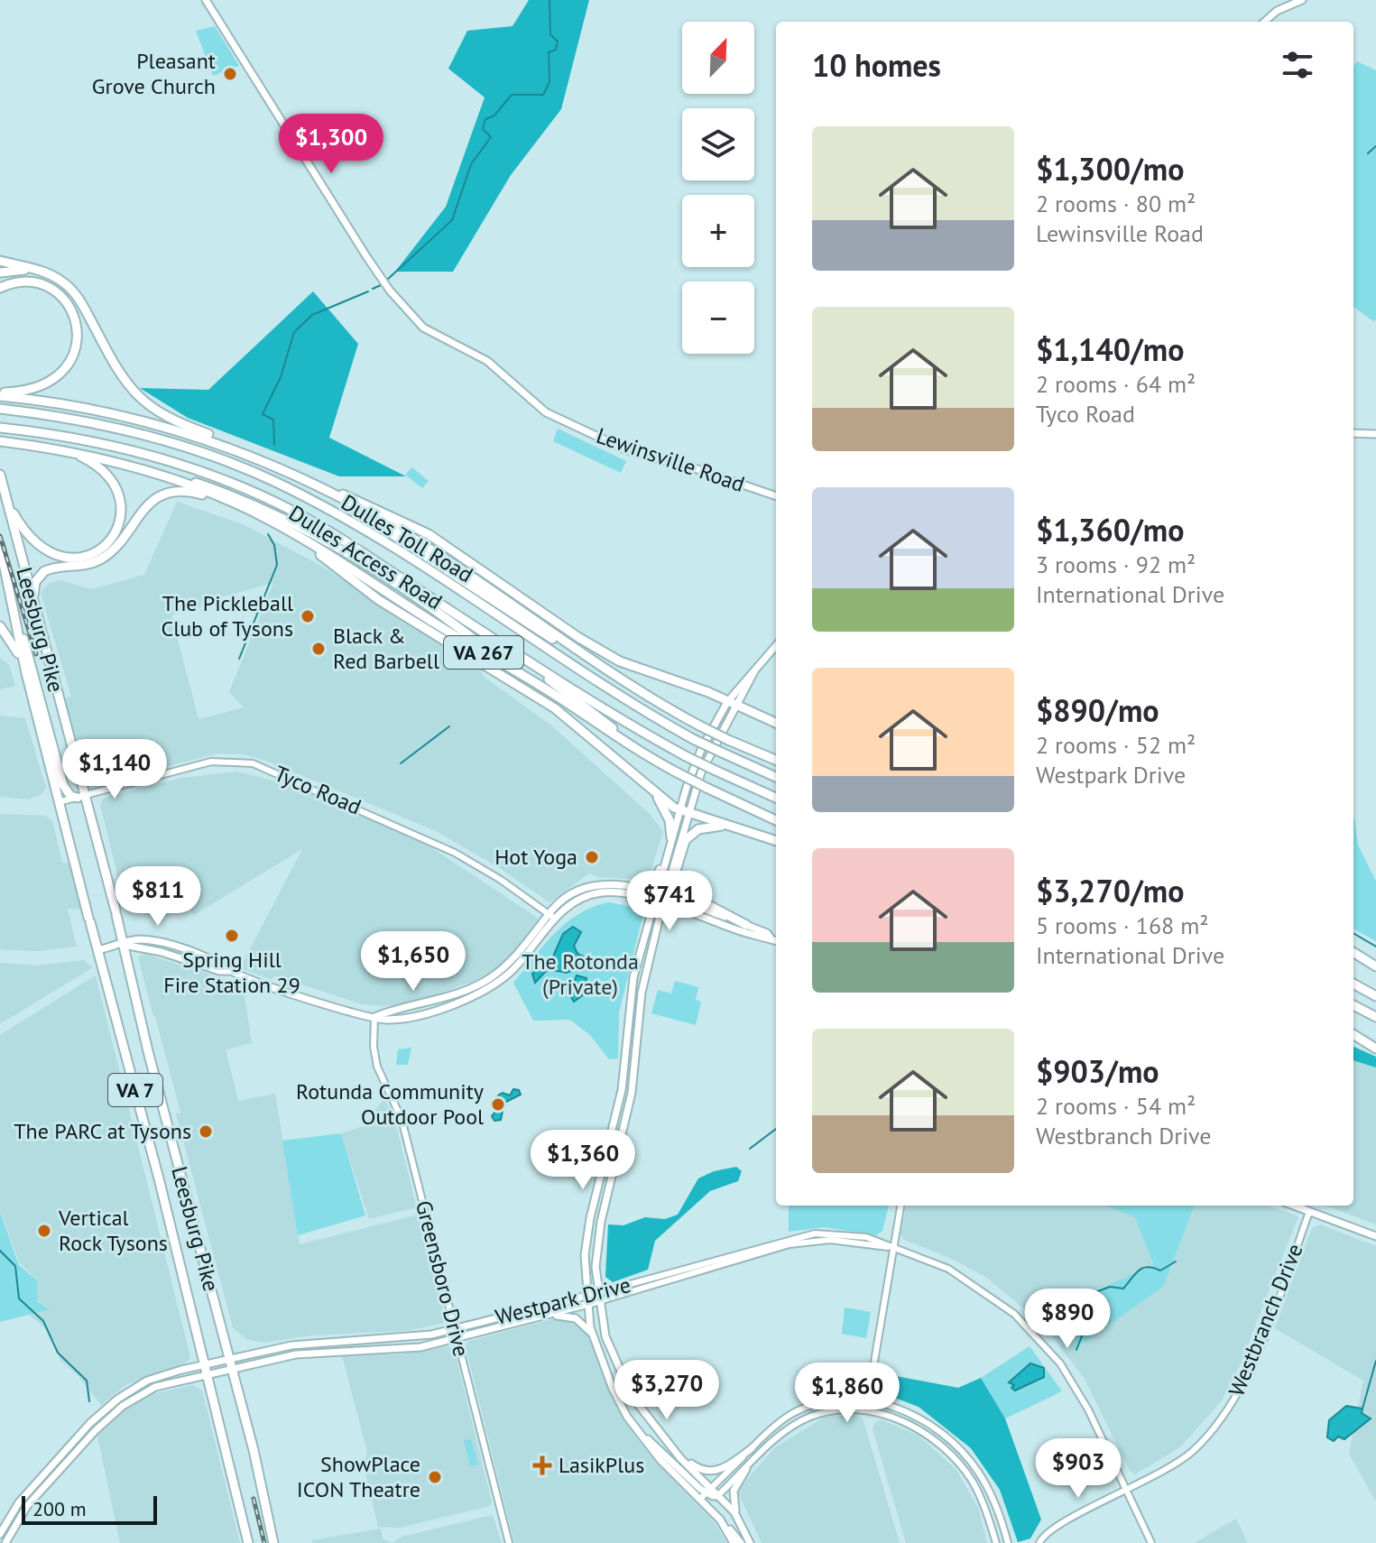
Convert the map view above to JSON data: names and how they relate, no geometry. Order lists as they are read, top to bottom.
{
  "streets": {
    "highway": [
      "Dulles Toll Road",
      "Dulles Access Road",
      "Leesburg Pike",
      "VA 267",
      "VA 7"
    ],
    "main road": ["Lewinsville Road", "Westpark Drive"],
    "street": ["Tyco Road", "Greensboro Drive", "Westbranch Drive"]
  },
  "crossings": [
    ["Leesburg Pike", "Tyco Road"],
    ["Leesburg Pike", "Westpark Drive"],
    ["Greensboro Drive", "Westpark Drive"],
    ["Westpark Drive", "Westbranch Drive"]
  ],
  "parks": ["The Rotonda (Private)"],
  "places": {
    "other": [
      "Pleasant Grove Church",
      "The Pickleball Club of Tysons",
      "Black & Red Barbell",
      "Hot Yoga",
      "Spring Hill Fire Station 29",
      "Rotunda Community Outdoor Pool",
      "The PARC at Tysons",
      "Vertical Rock Tysons",
      "ShowPlace ICON Theatre"
    ],
    "health": ["LasikPlus"]
  },
  "scale_bar": "200 m",
  "north": "top right",
  "page": {
    "map_buttons": ["+", "−"],
    "heading": "10 homes",
    "list": [
      {
        "name": "$1,300/mo",
        "note": "2 rooms · 80 m² · Lewinsville Road"
      },
      {
        "name": "$1,140/mo",
        "note": "2 rooms · 64 m² · Tyco Road"
      },
      {
        "name": "$1,360/mo",
        "note": "3 rooms · 92 m² · International Drive"
      },
      {
        "name": "$890/mo",
        "note": "2 rooms · 52 m² · Westpark Drive"
      },
      {
        "name": "$3,270/mo",
        "note": "5 rooms · 168 m² · International Drive"
      },
      {
        "name": "$903/mo",
        "note": "2 rooms · 54 m² · Westbranch Drive"
      }
    ],
    "price": [
      "$1,300",
      "$1,140",
      "$811",
      "$741",
      "$1,650",
      "$1,360",
      "$890",
      "$3,270",
      "$1,860",
      "$903"
    ],
    "scale": "200 m"
  }
}
